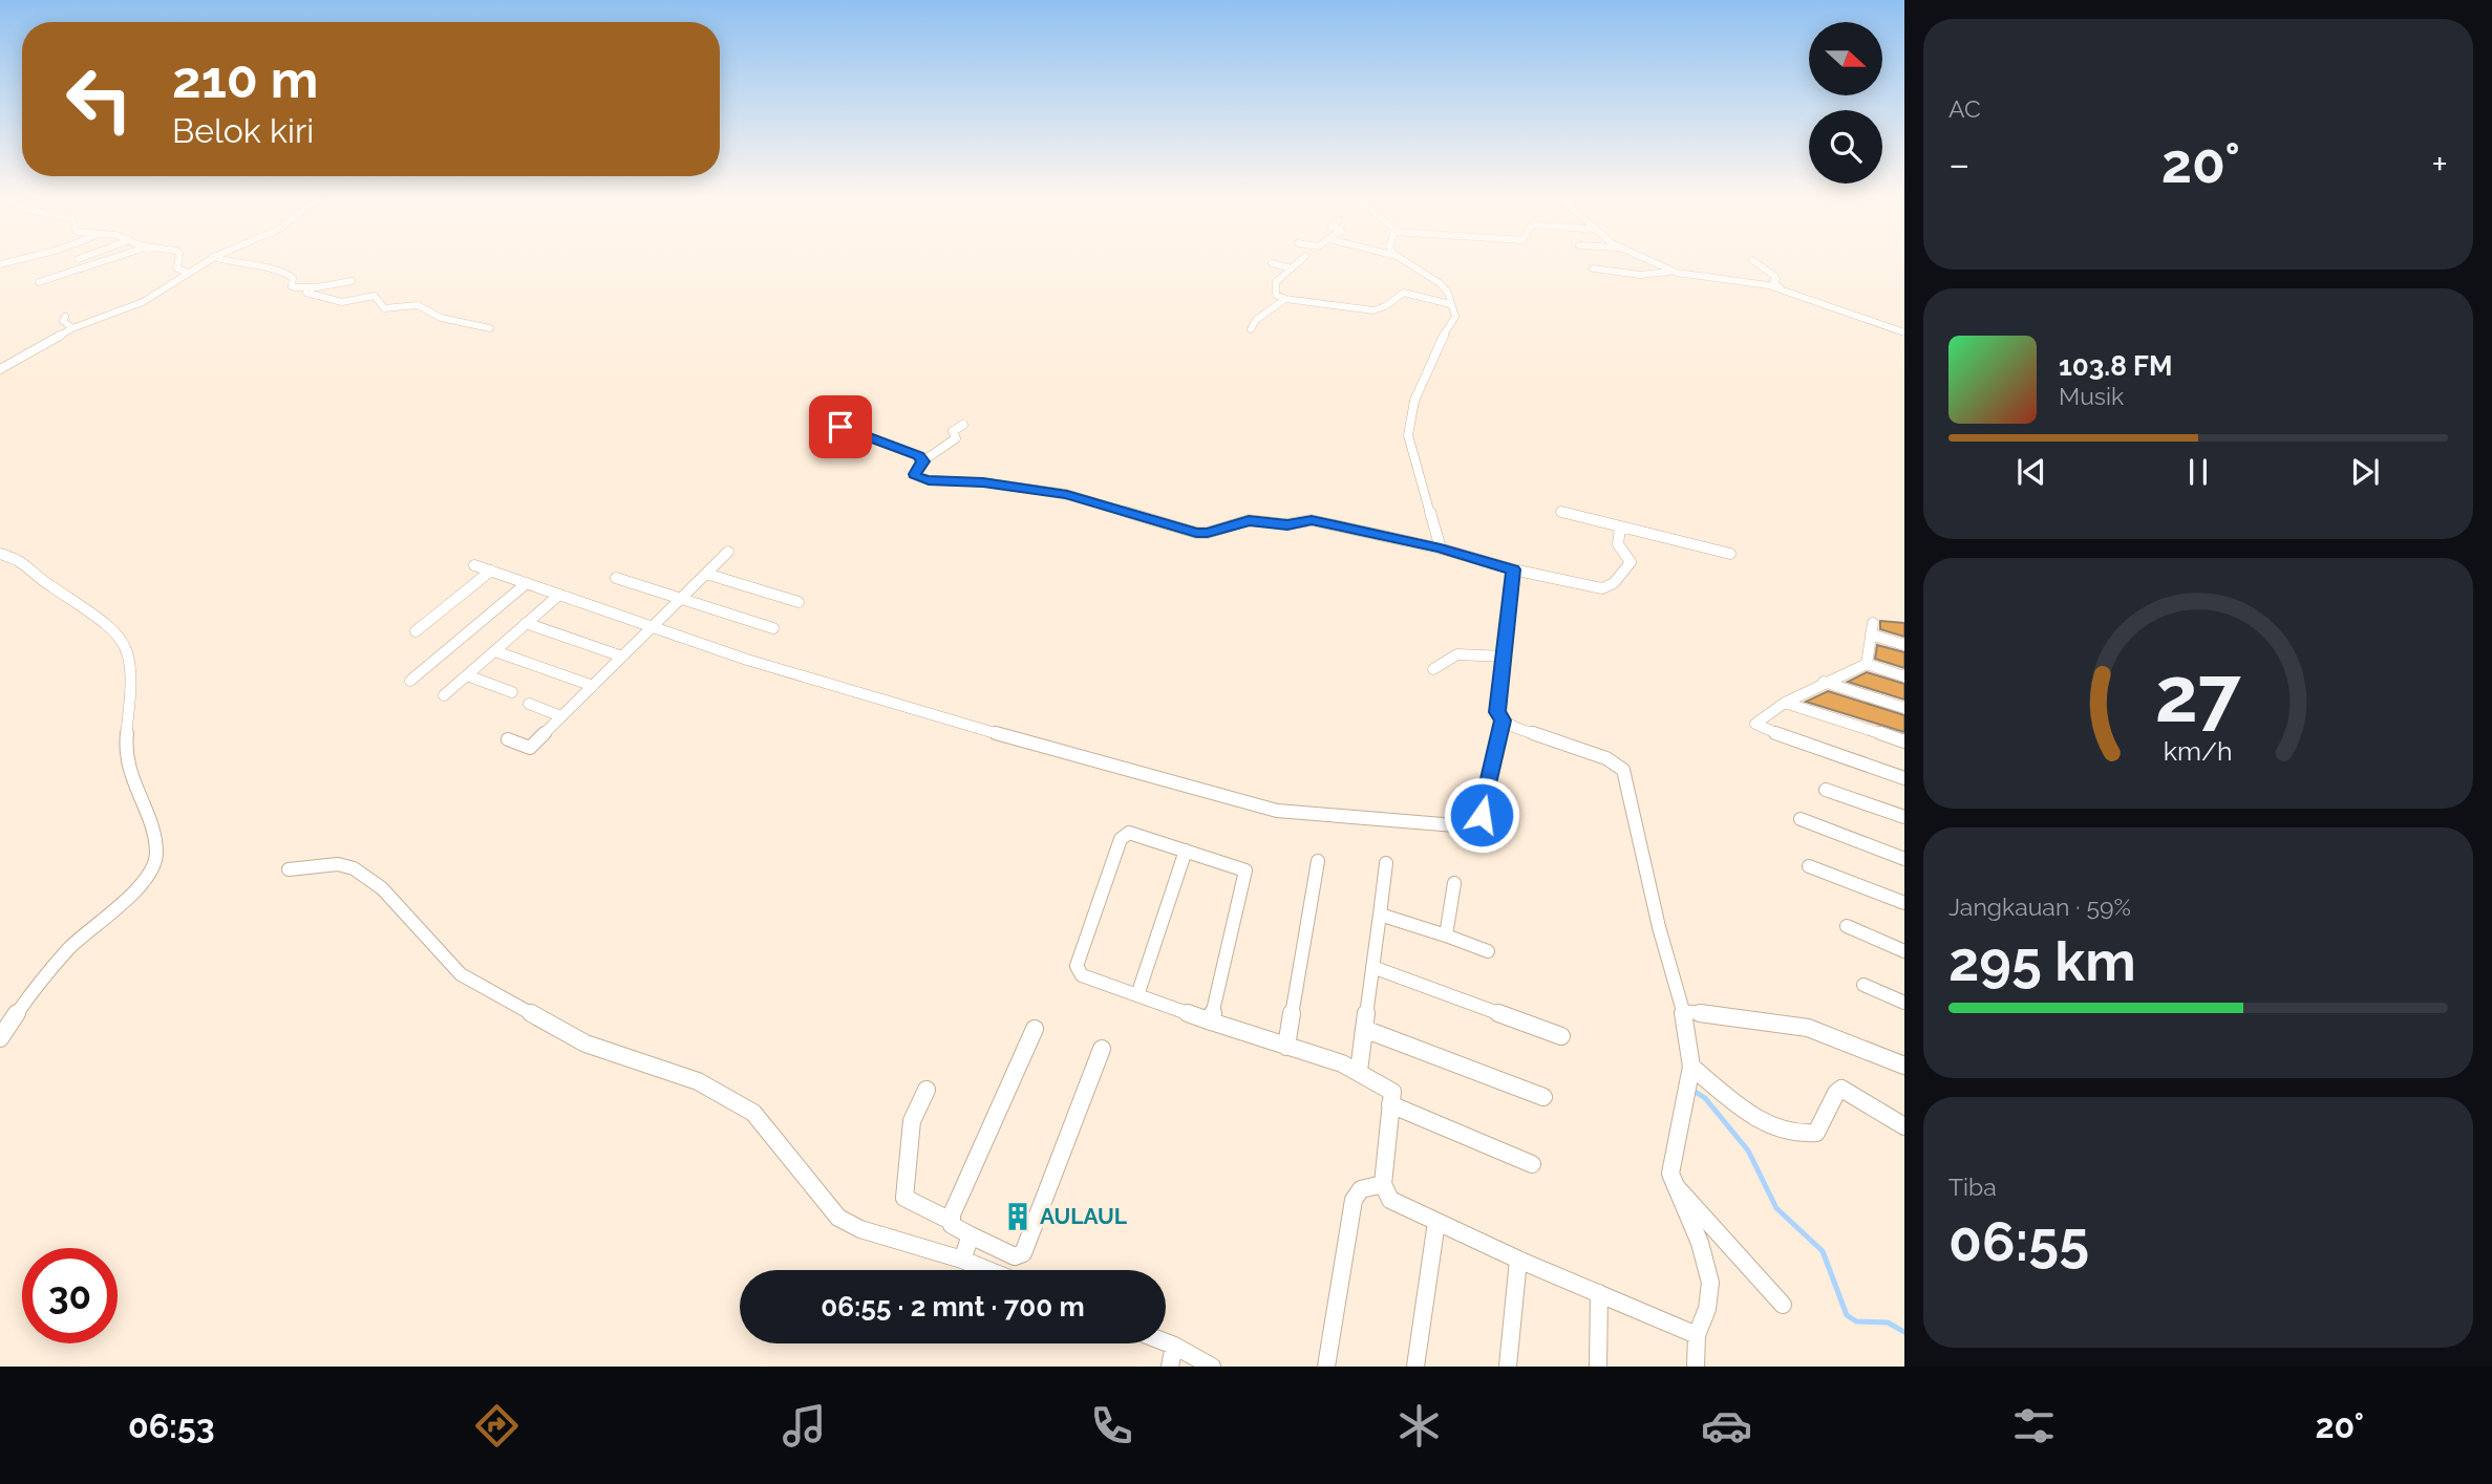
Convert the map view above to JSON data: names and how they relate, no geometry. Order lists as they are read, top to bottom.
{
  "places": {
    "building": ["AULAUL"]
  },
  "north": "right",
  "page": {
    "tile": [
      "AC",
      ["Jangkauan · 59%", "295 km"],
      ["Tiba", "06:55"]
    ],
    "turn": ["210 m", "Belok kiri"],
    "heat": ["−", "20°", "+"],
    "song": ["103.8 FM", "Musik"],
    "limit": "30",
    "trip": "06:55 · 2 mnt · 700 m",
    "tabs": ["06:53", "20°"],
    "gauge": ["27", "km/h"]
  }
}
